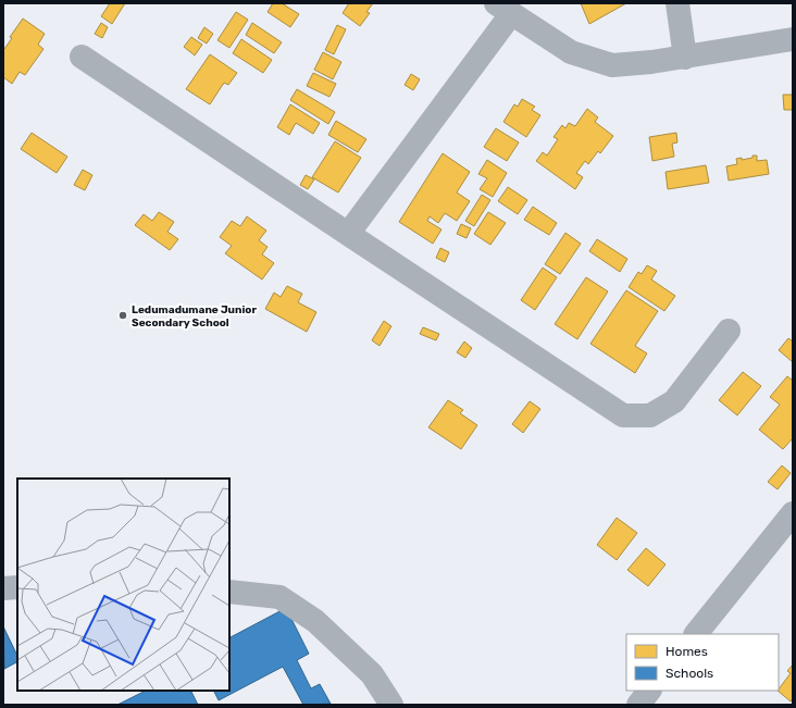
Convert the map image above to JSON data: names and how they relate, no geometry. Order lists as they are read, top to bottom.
{
  "places": ["Ledumadumane Junior Secondary School"],
  "legend": ["Homes", "Schools"]
}
